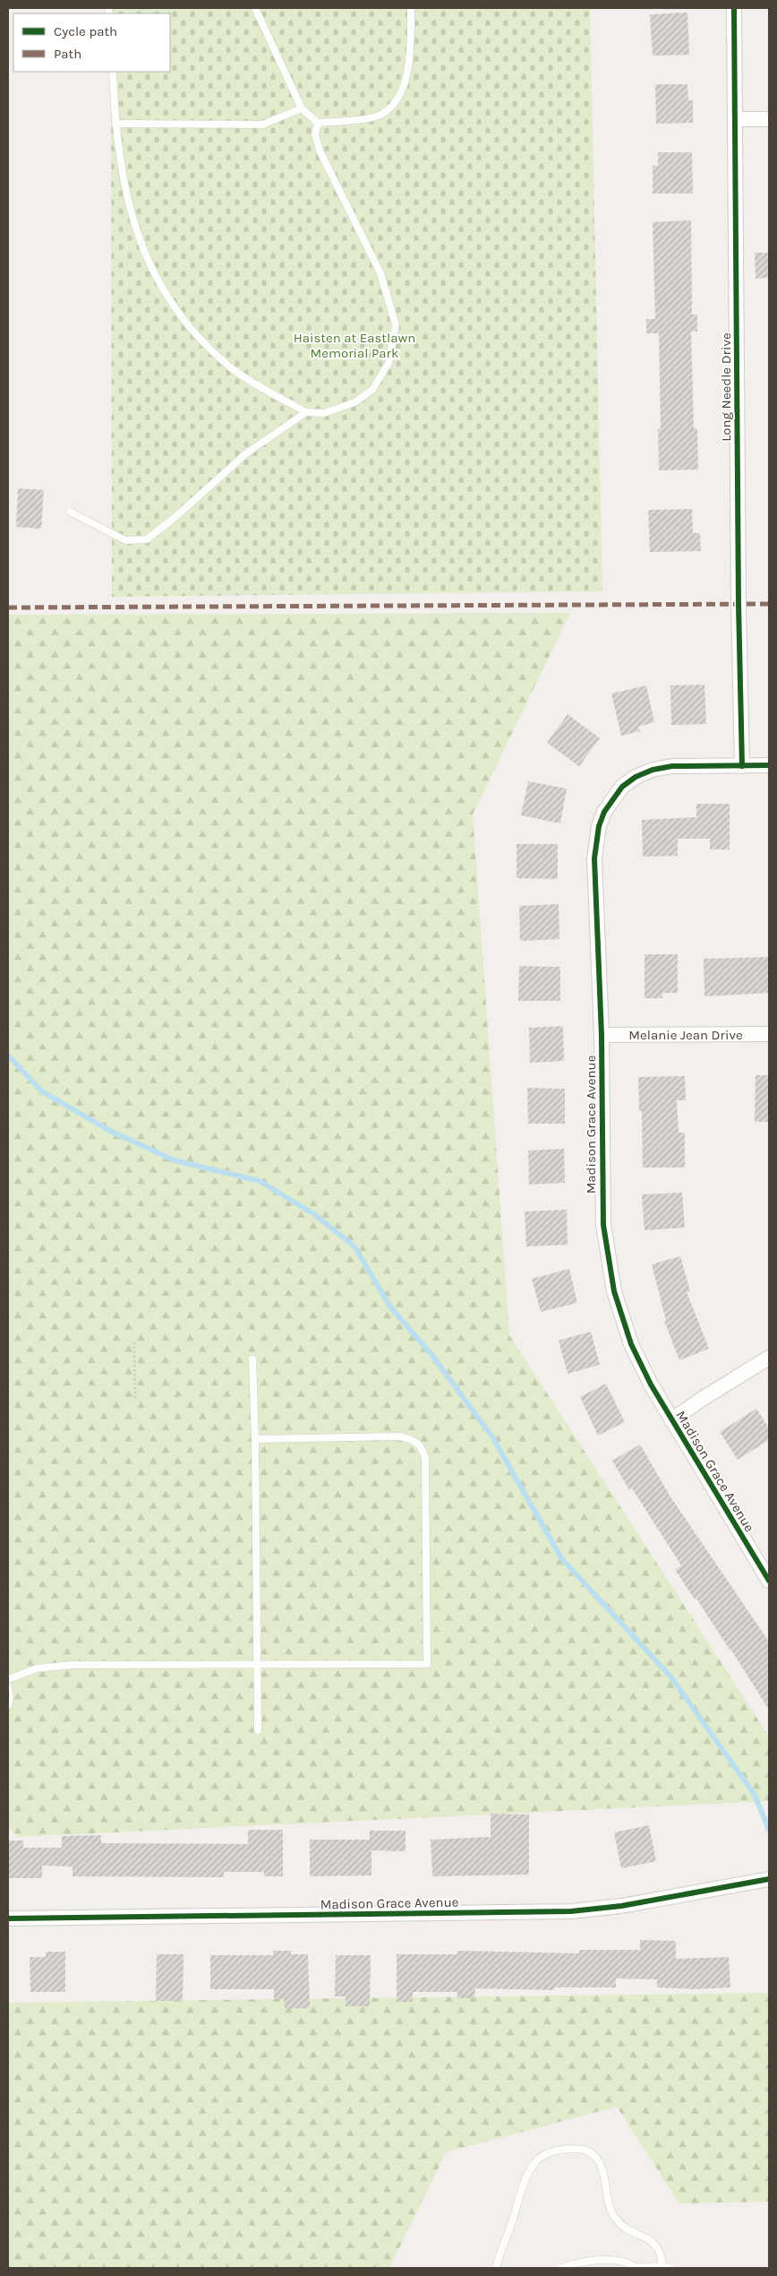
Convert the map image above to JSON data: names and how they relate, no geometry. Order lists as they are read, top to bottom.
{
  "streets": {
    "street": ["Long Needle Drive", "Melanie Jean Drive", "Madison Grace Avenue"]
  },
  "crossings": [
    ["Long Needle Drive", "Madison Grace Avenue"],
    ["Melanie Jean Drive", "Madison Grace Avenue"]
  ],
  "parks": ["Haisten at Eastlawn Memorial Park"],
  "legend": ["Cycle path", "Path"]
}
